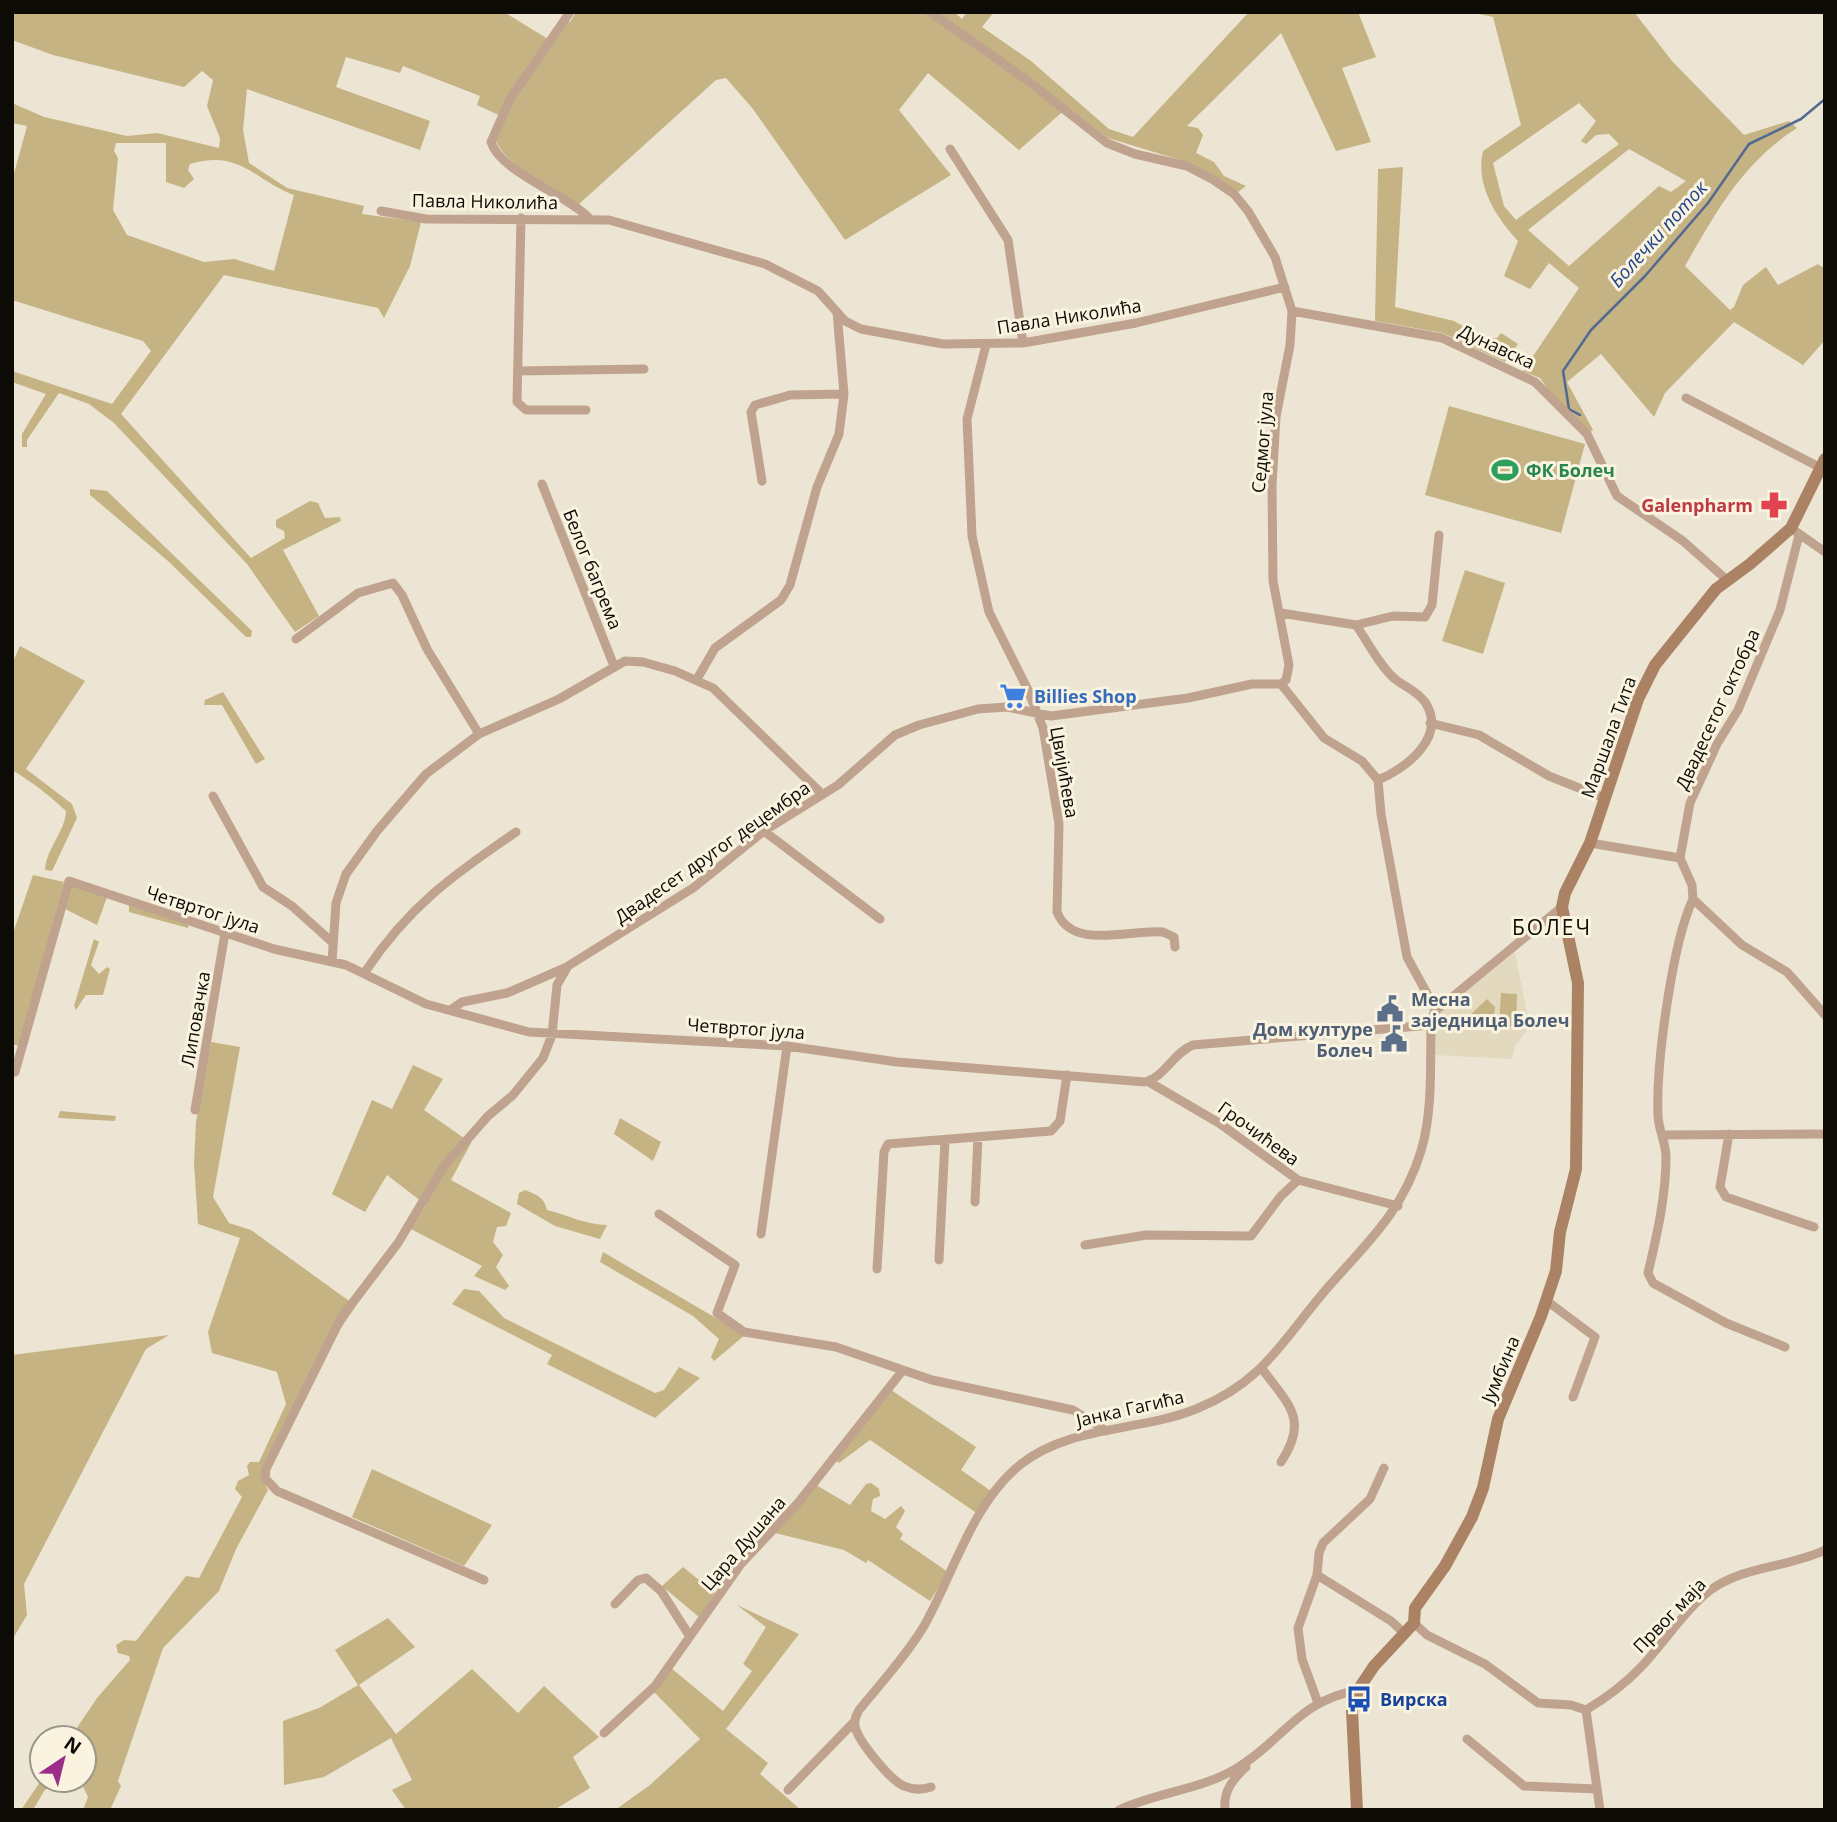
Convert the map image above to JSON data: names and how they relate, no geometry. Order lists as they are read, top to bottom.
{
  "streets": {
    "street": [
      "Павла Николића",
      "Дунавска",
      "Седмог јула",
      "Белог багрема",
      "Двадесетог октобра",
      "Маршала Тита",
      "Цвијићева",
      "Двадесет другог децембра",
      "Четвртог јула",
      "Липовачка",
      "Грочићева",
      "Јумбина",
      "Јанка Гагића",
      "Цара Душана",
      "Првог маја"
    ]
  },
  "crossings": [
    ["Павла Николића", "Седмог јула"],
    ["Павла Николића", "Цвијићева"],
    ["Дунавска", "Седмог јула"],
    ["Дунавска", "Маршала Тита"],
    ["Седмог јула", "Двадесет другог децембра"],
    ["Двадесетог октобра", "Маршала Тита"],
    ["Маршала Тита", "Јумбина"],
    ["Маршала Тита", "Јанка Гагића"],
    ["Цвијићева", "Двадесет другог децембра"],
    ["Двадесет другог децембра", "Четвртог јула"],
    ["Четвртог јула", "Липовачка"],
    ["Четвртог јула", "Грочићева"],
    ["Грочићева", "Јанка Гагића"]
  ],
  "districts": ["БОЛЕЧ"],
  "water": ["Болечки поток"],
  "places": {
    "sports": ["ФК Болеч"],
    "pharmacy": ["Galenpharm"],
    "supermarket": ["Billies Shop"],
    "public building": ["Месна заједница Болеч", "Дом културе Болеч"],
    "bus stop": ["Вирска"]
  },
  "north": "top right"
}
